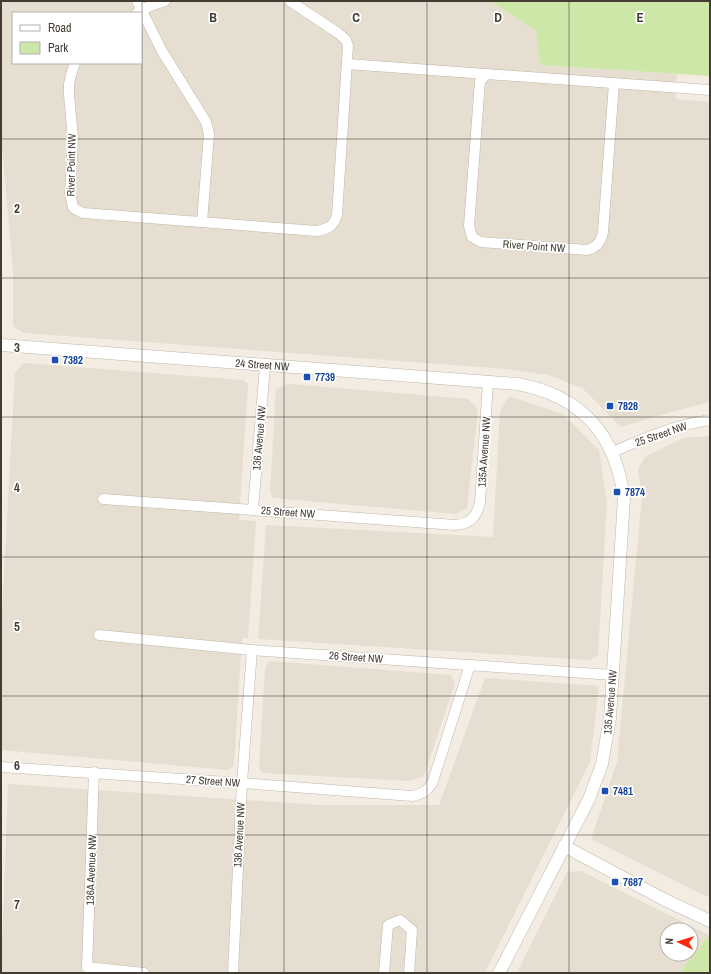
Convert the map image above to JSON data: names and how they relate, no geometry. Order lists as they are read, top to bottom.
{
  "streets": {
    "street": [
      "River Point NW",
      "24 Street NW",
      "25 Street NW",
      "136 Avenue NW",
      "135A Avenue NW",
      "26 Street NW",
      "135 Avenue NW",
      "27 Street NW",
      "136A Avenue NW"
    ]
  },
  "crossings": [
    ["24 Street NW", "136 Avenue NW"],
    ["24 Street NW", "135A Avenue NW"],
    ["24 Street NW", "135 Avenue NW"],
    ["25 Street NW", "136 Avenue NW"],
    ["25 Street NW", "135A Avenue NW"],
    ["25 Street NW", "135 Avenue NW"],
    ["136 Avenue NW", "26 Street NW"],
    ["136 Avenue NW", "27 Street NW"],
    ["26 Street NW", "135 Avenue NW"],
    ["26 Street NW", "27 Street NW"],
    ["27 Street NW", "136A Avenue NW"]
  ],
  "places": {
    "transit": [
      "7382",
      "7739",
      "7828",
      "7874",
      "7481",
      "7687"
    ]
  },
  "legend": ["Road", "Park"],
  "north": "left",
  "grid": {
    "columns": [
      "B",
      "C",
      "D",
      "E"
    ],
    "rows": [
      "2",
      "3",
      "4",
      "5",
      "6",
      "7"
    ]
  }
}
